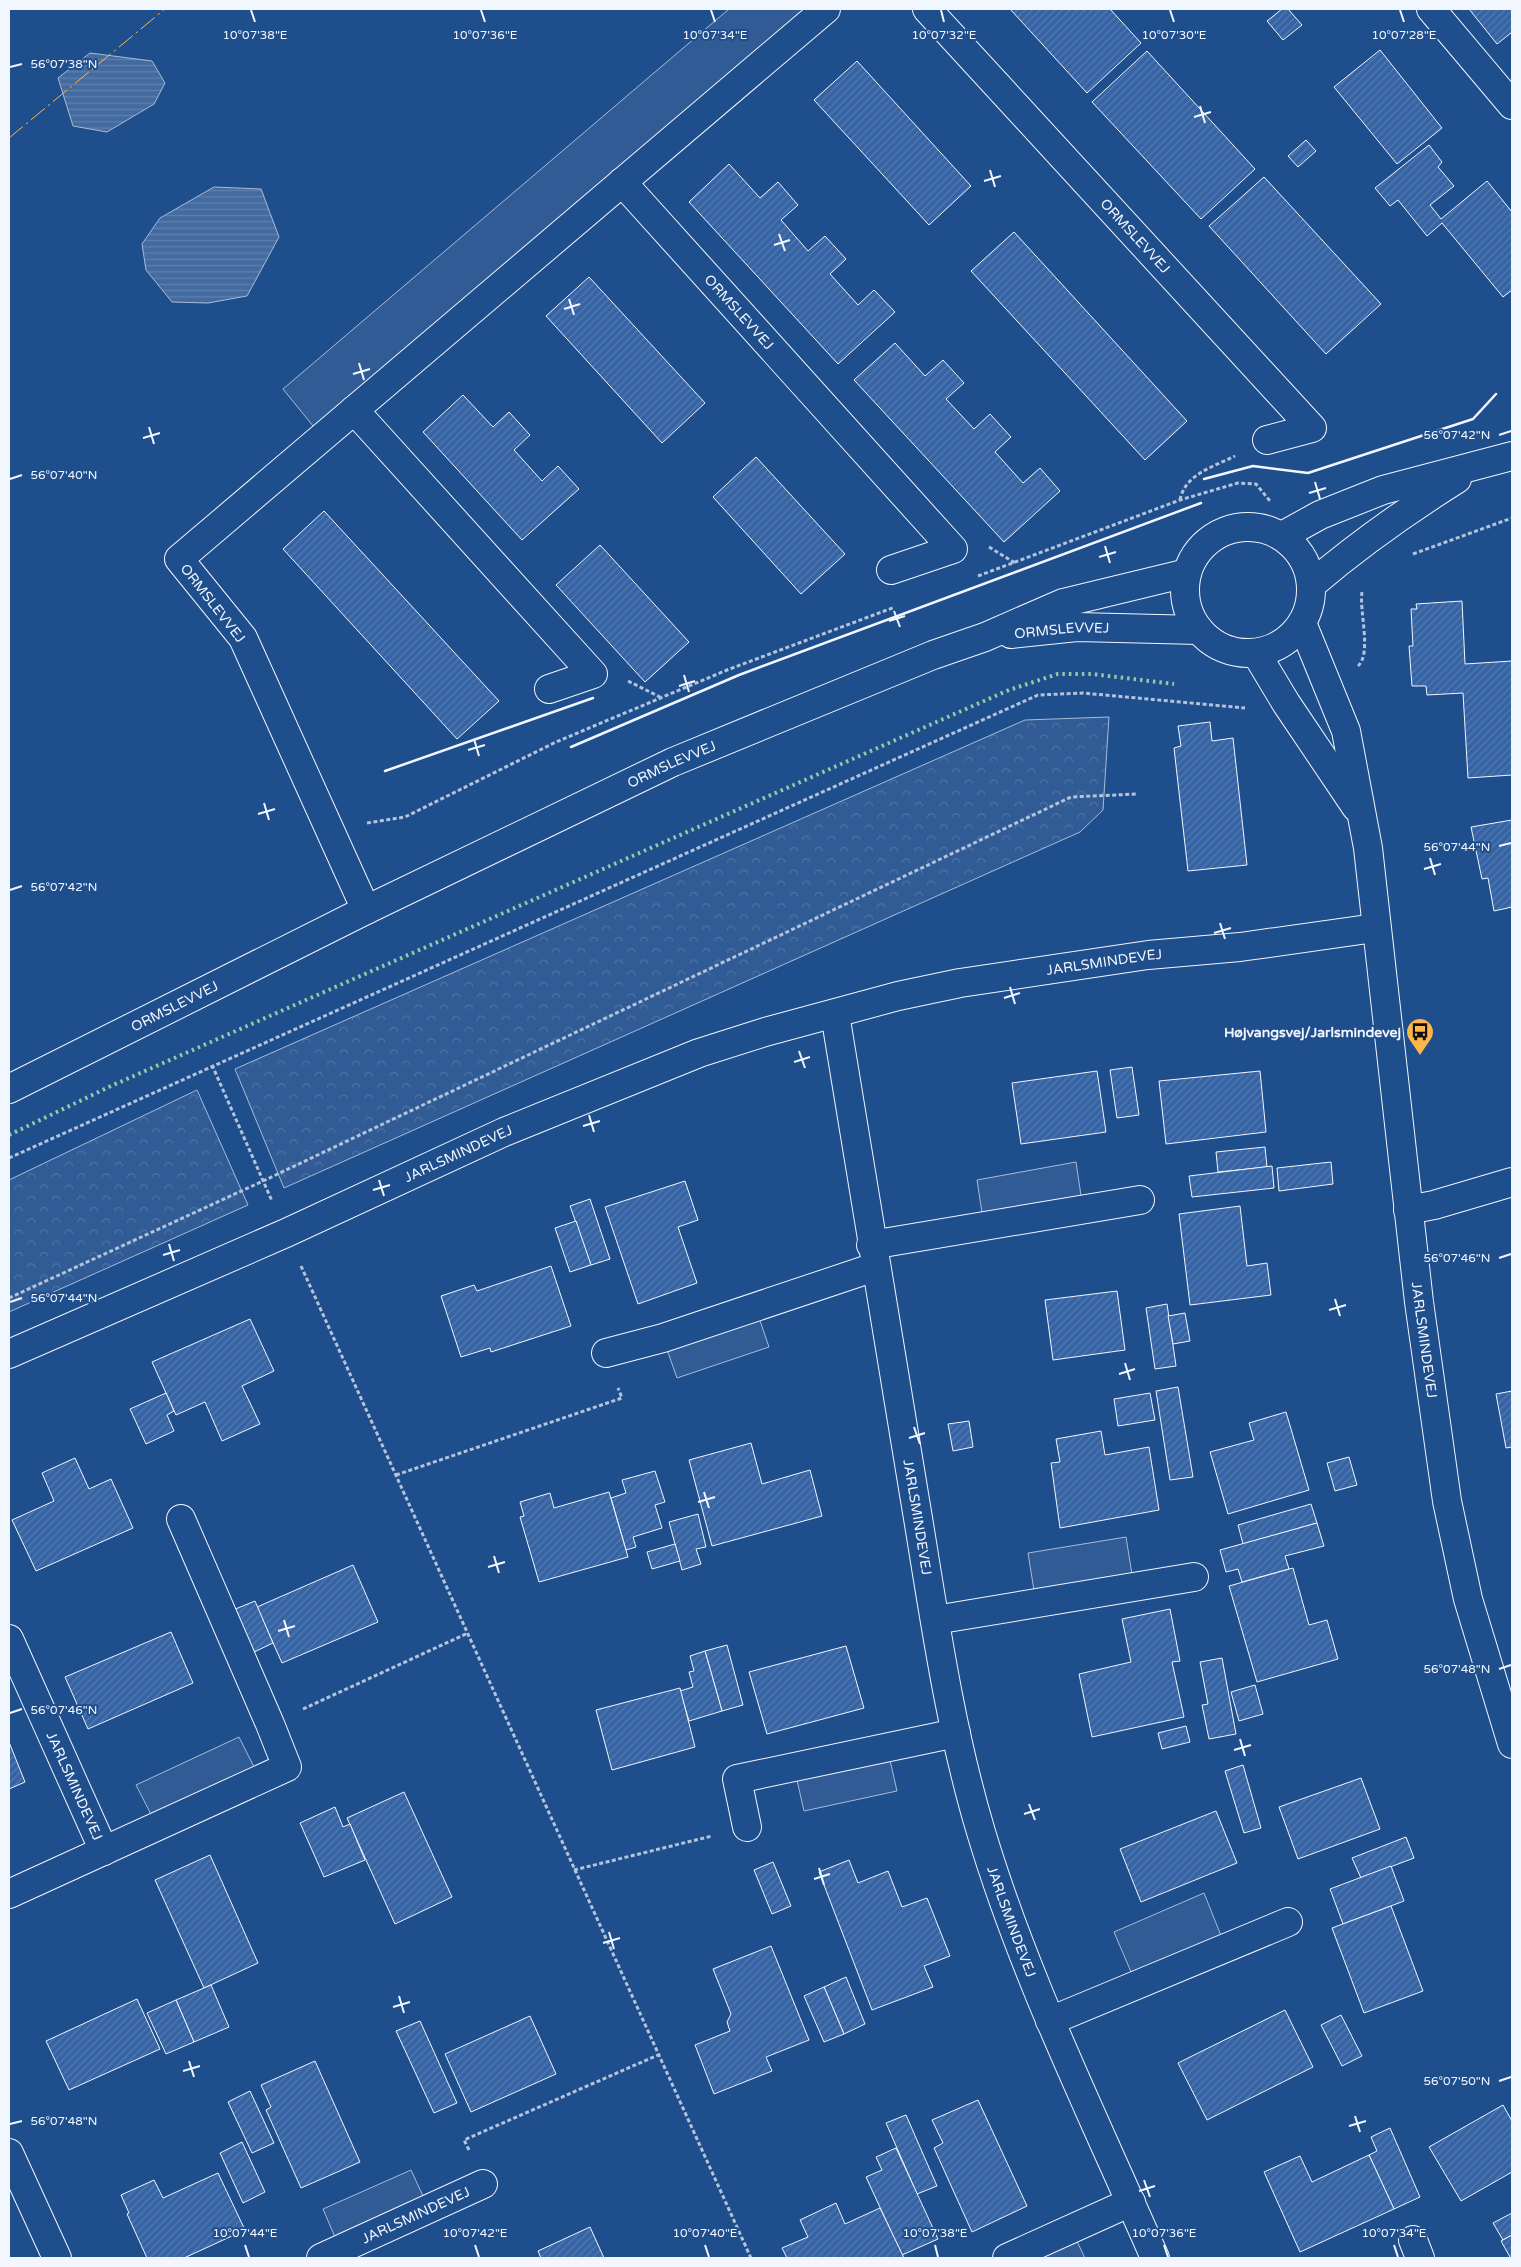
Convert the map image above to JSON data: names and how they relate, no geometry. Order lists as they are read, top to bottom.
{
  "streets": {
    "street": ["ORMSLEVVEJ", "JARLSMINDEVEJ"]
  },
  "crossings": [
    ["ORMSLEVVEJ", "JARLSMINDEVEJ"]
  ],
  "places": {
    "bus stop": ["Højvangsvej/Jarlsmindevej"]
  },
  "coordinates": [
    "10°07'38\"E",
    "10°07'36\"E",
    "10°07'34\"E",
    "10°07'32\"E",
    "10°07'30\"E",
    "10°07'28\"E",
    "56°07'38\"N",
    "56°07'42\"N",
    "56°07'40\"N",
    "56°07'44\"N",
    "56°07'46\"N",
    "56°07'48\"N",
    "56°07'50\"N",
    "10°07'44\"E",
    "10°07'42\"E",
    "10°07'40\"E"
  ]
}
